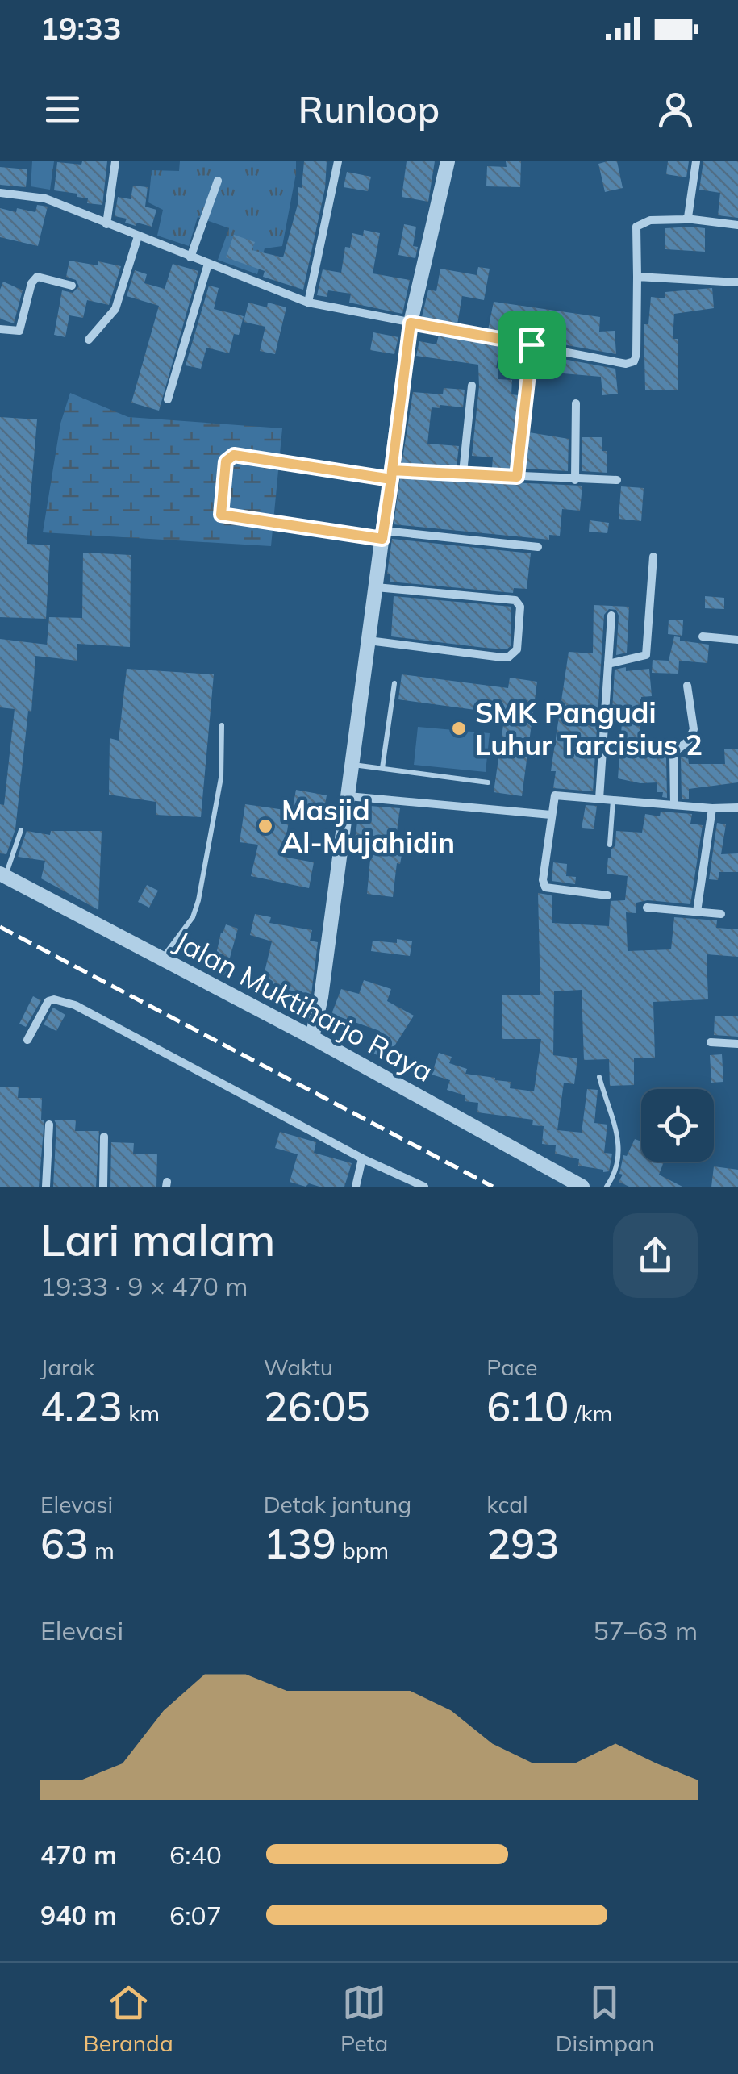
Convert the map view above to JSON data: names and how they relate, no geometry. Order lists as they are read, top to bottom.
{
  "streets": {
    "street": ["Jalan Muktiharjo Raya"]
  },
  "places": ["SMK Pangudi Luhur Tarcisius 2", "Masjid Al-Mujahidin"],
  "page": {
    "status": "19:33",
    "header": "Runloop",
    "heading": ["Lari malam", "19:33 · 9 × 470 m"],
    "stats": [
      ["Jarak", "4.23 km"],
      ["Waktu", "26:05"],
      ["Pace", "6:10 /km"],
      ["Elevasi", "63 m"],
      ["Detak jantung", "139 bpm"],
      ["kcal", "293"]
    ],
    "chart": ["Elevasi", "57–63 m"],
    "list": [
      {
        "name": "470 m",
        "note": "6:40"
      },
      {
        "name": "940 m",
        "note": "6:07"
      }
    ],
    "tabs": ["Beranda", "Peta", "Disimpan"]
  }
}
